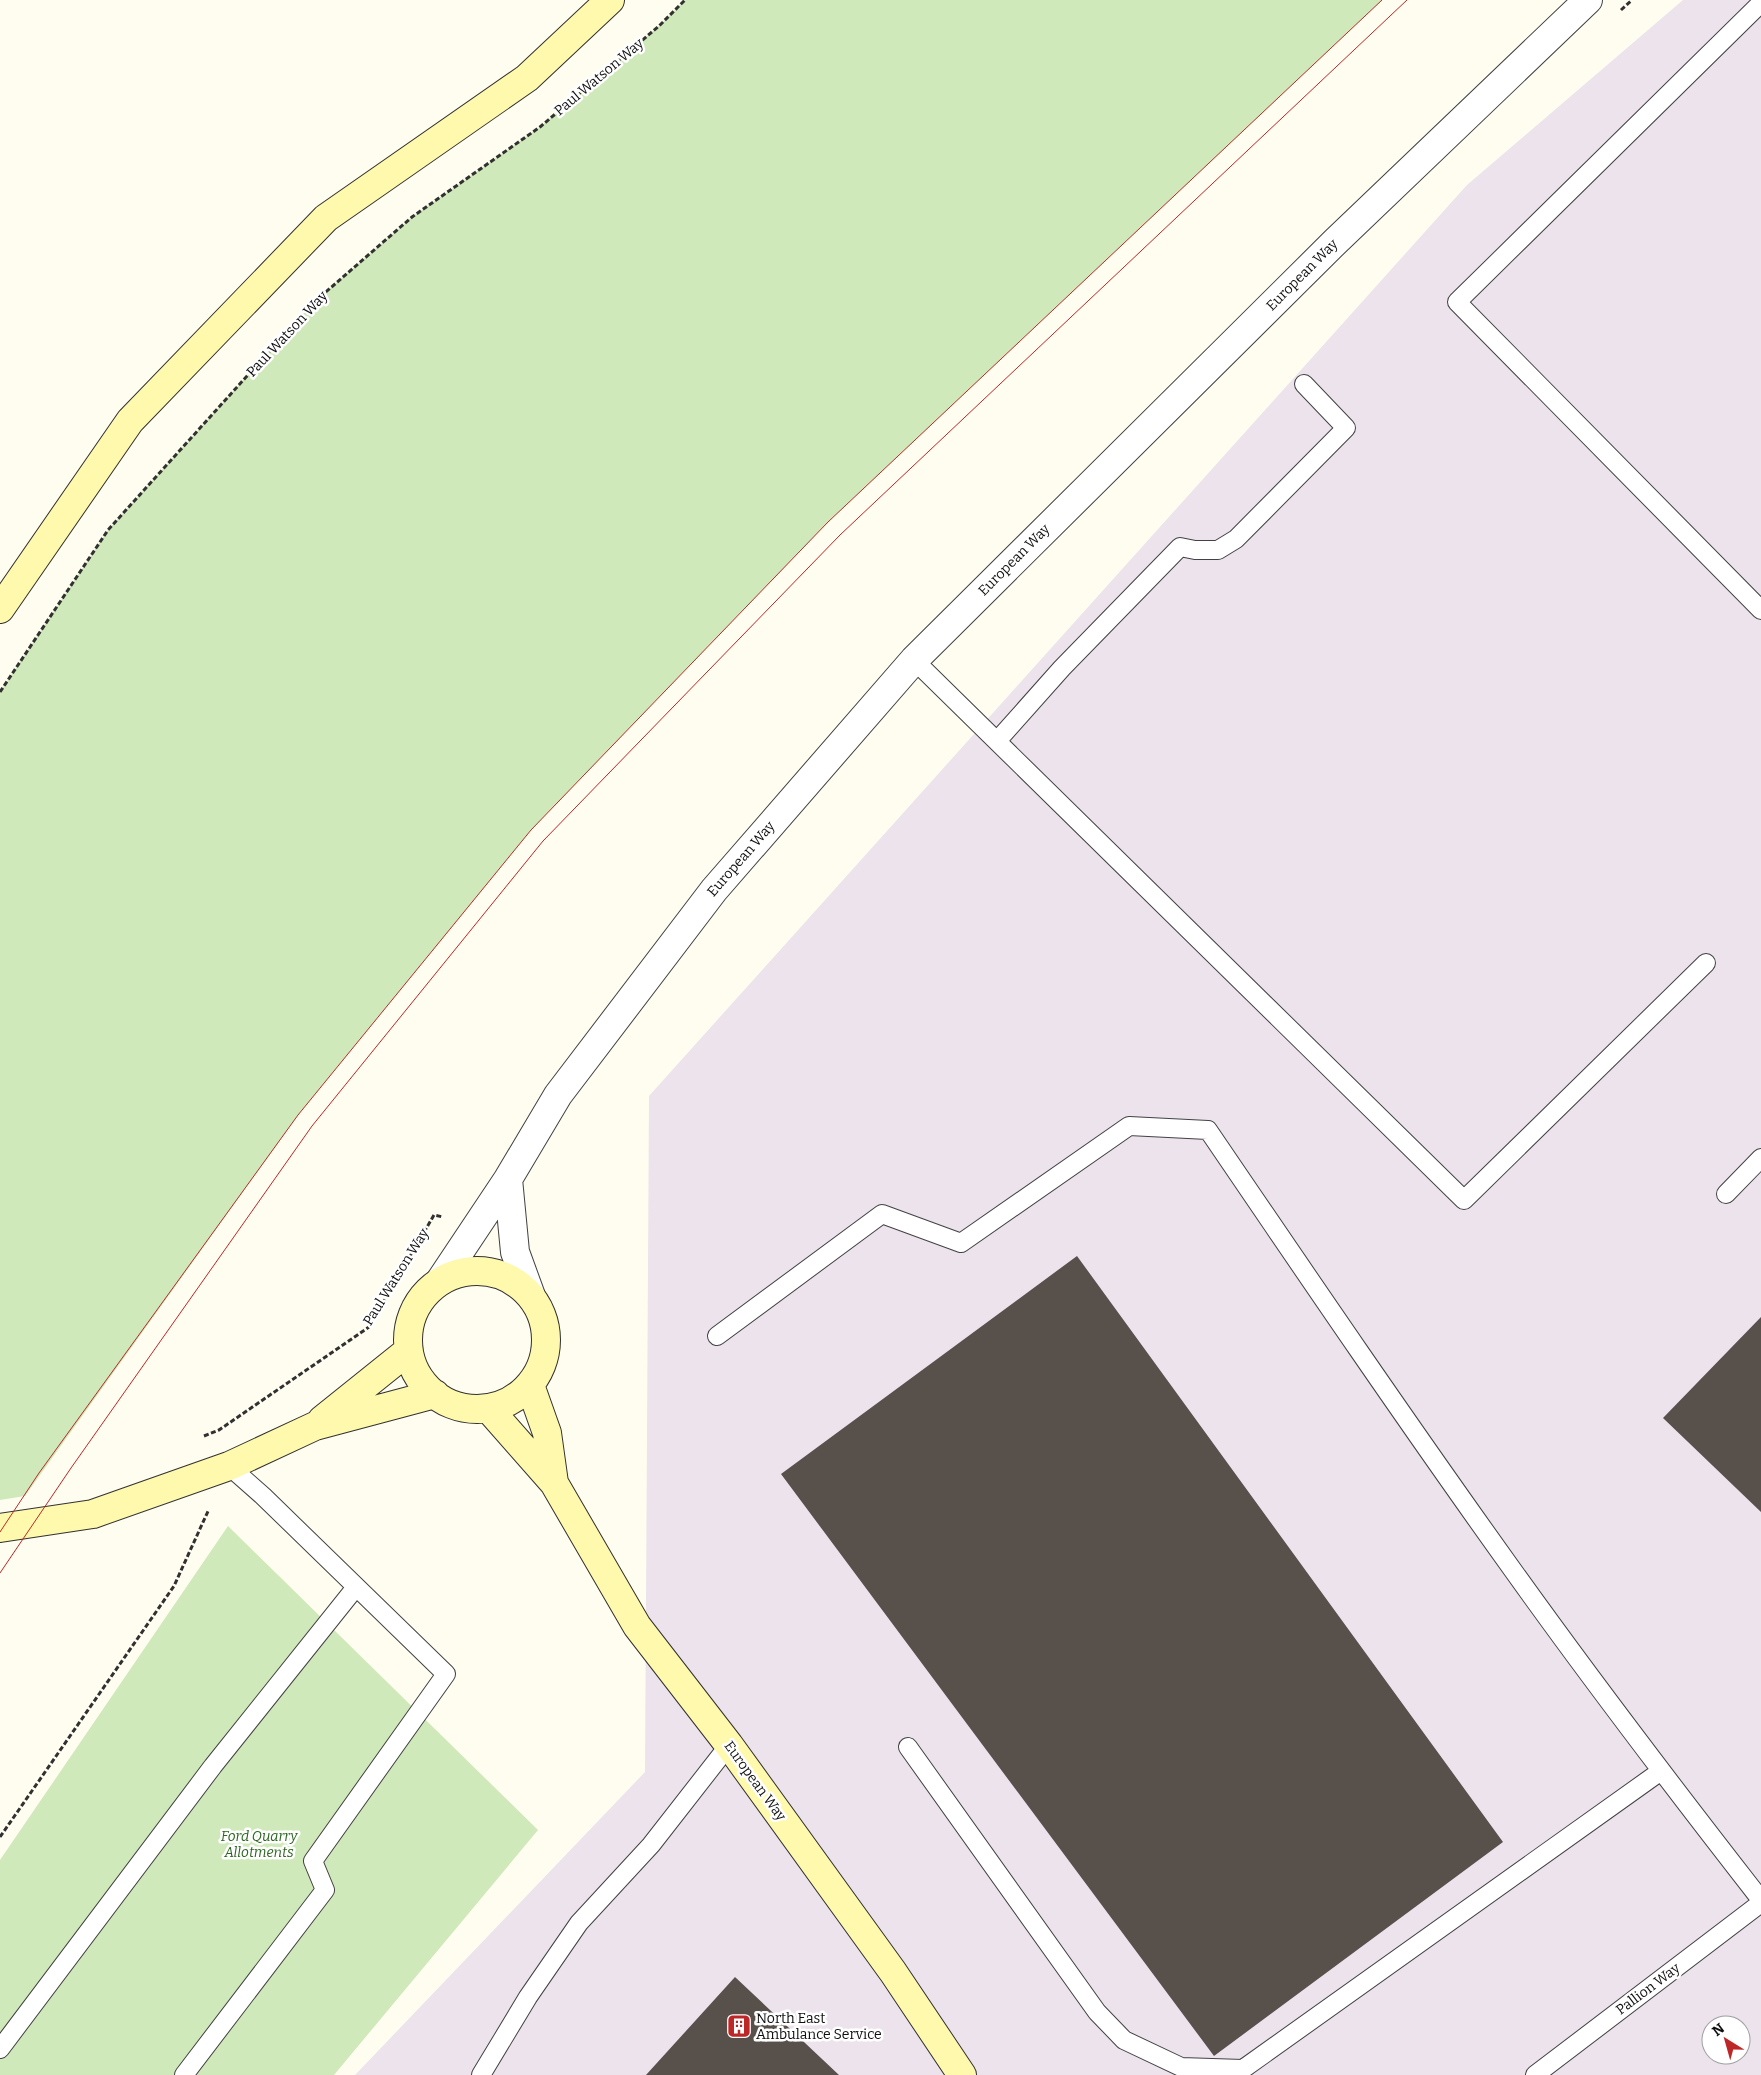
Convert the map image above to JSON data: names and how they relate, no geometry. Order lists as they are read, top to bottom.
{
  "streets": {
    "main road": ["European Way"],
    "lane": ["Pallion Way"],
    "path": ["Paul Watson Way"]
  },
  "crossings": [
    ["Paul Watson Way", "European Way"]
  ],
  "parks": ["Ford Quarry Allotments"],
  "places": {
    "building": ["North East Ambulance Service"]
  },
  "north": "top left"
}
